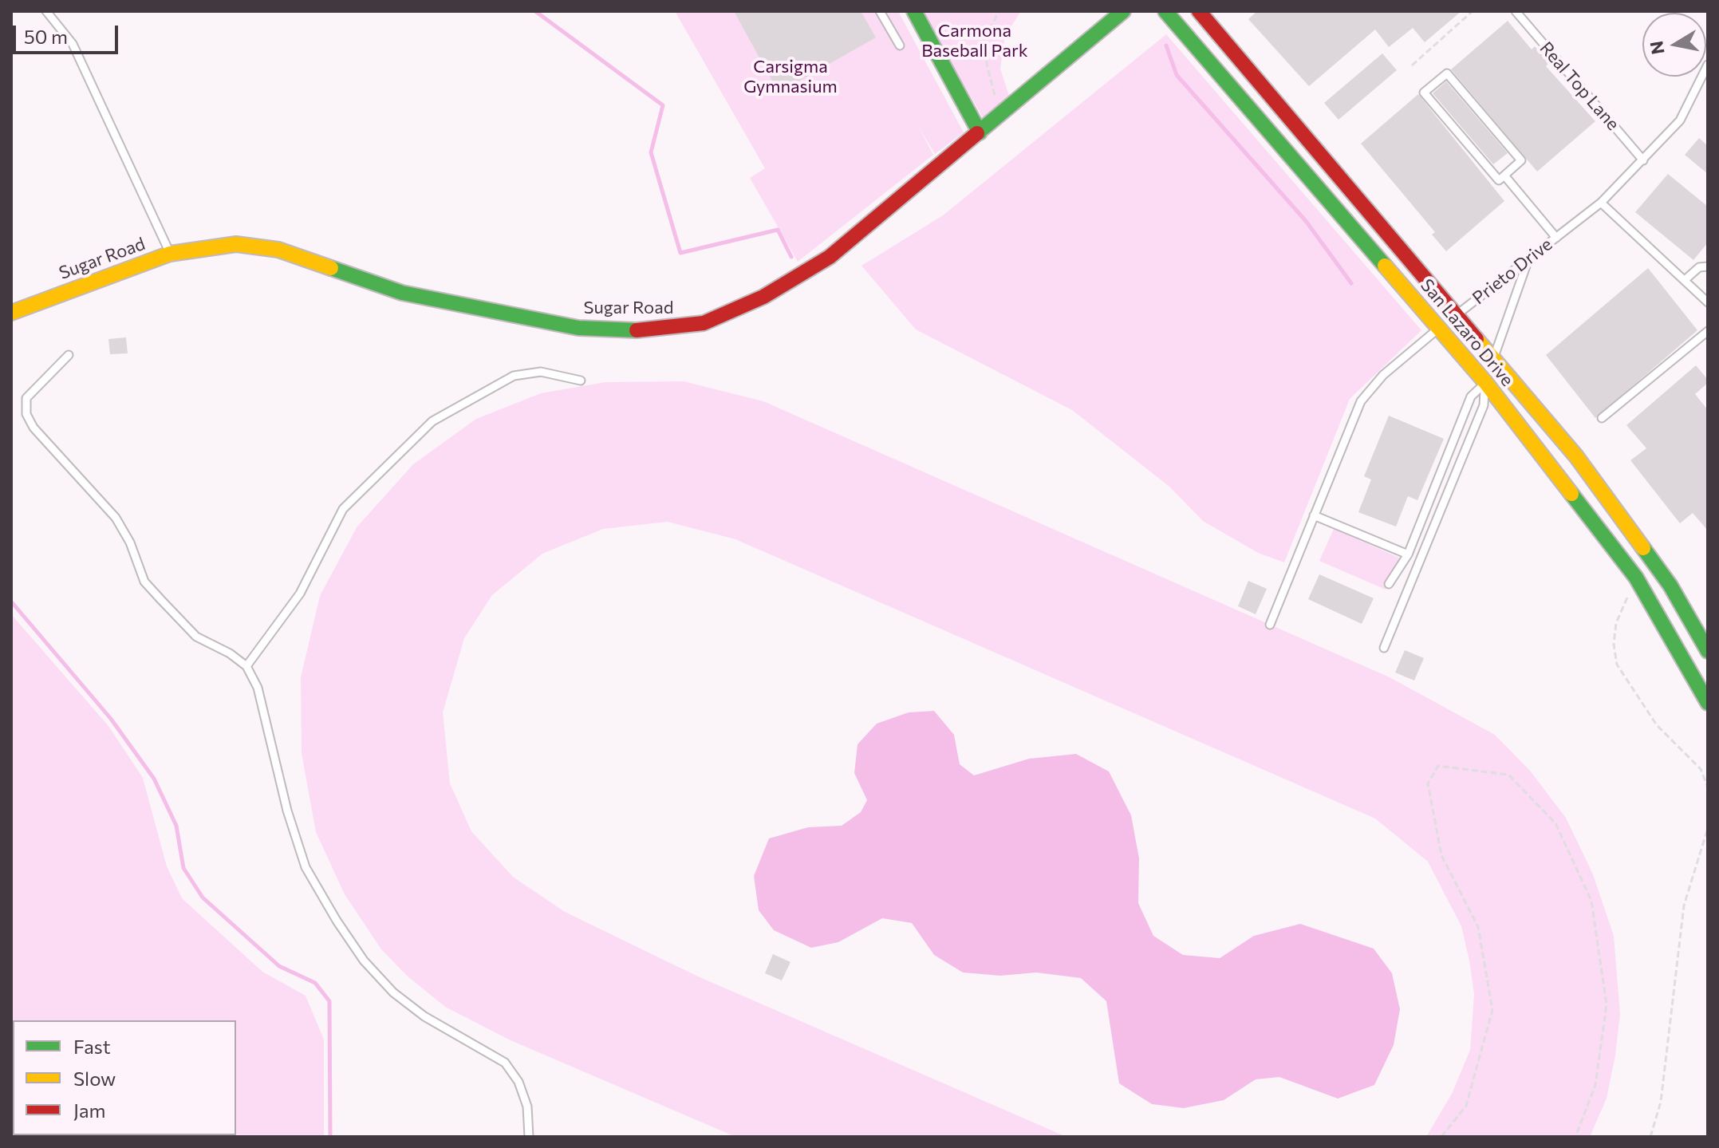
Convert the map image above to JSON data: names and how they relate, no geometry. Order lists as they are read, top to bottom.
{
  "streets": {
    "street": ["Sugar Road", "San Lazaro Drive"],
    "lane": ["Real Top Lane", "Prieto Drive"]
  },
  "crossings": [
    ["Real Top Lane", "Prieto Drive"],
    ["Prieto Drive", "San Lazaro Drive"]
  ],
  "parks": ["Carmona Baseball Park", "Carsigma Gymnasium"],
  "legend": ["Fast", "Slow", "Jam"],
  "scale_bar": "50 m",
  "north": "left"
}
